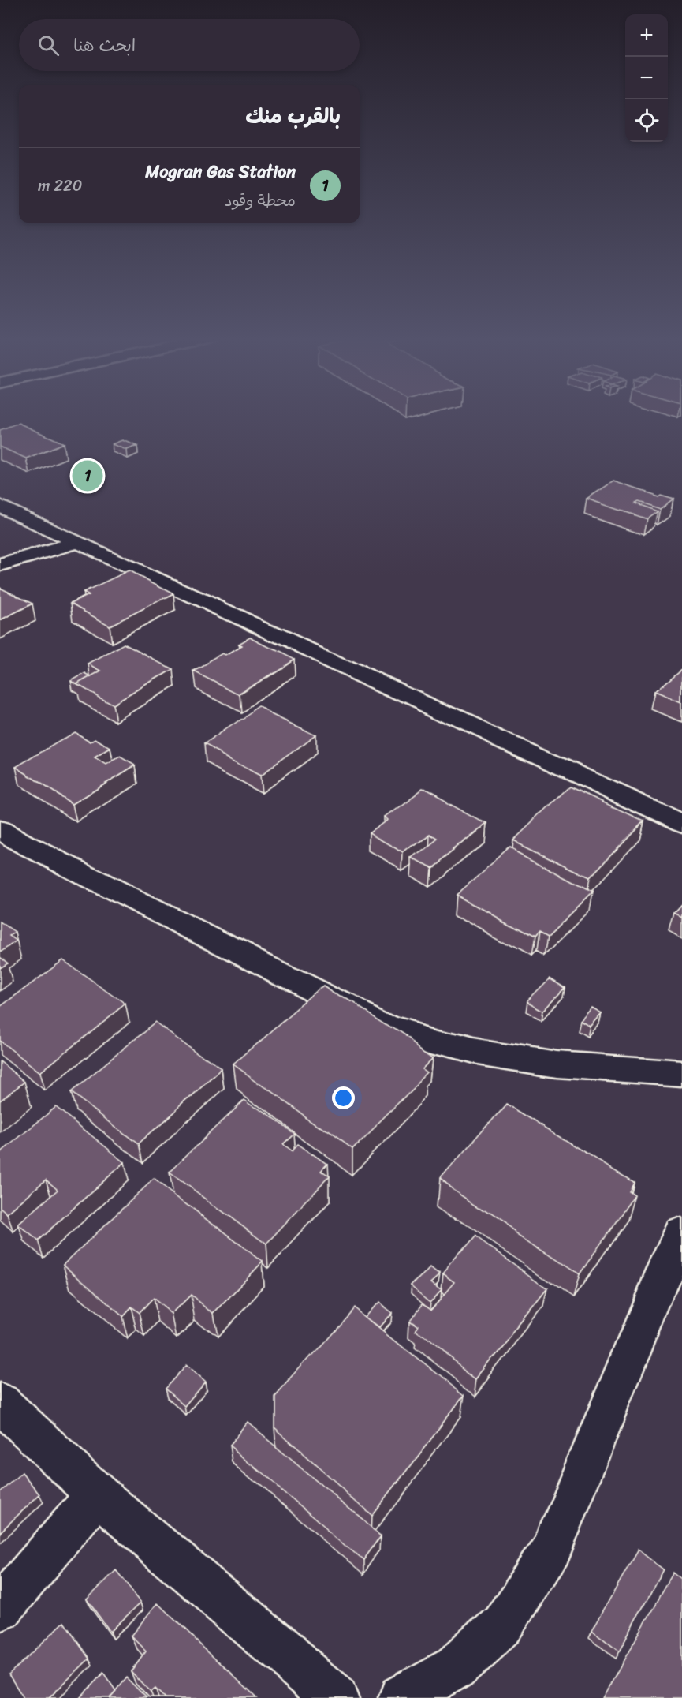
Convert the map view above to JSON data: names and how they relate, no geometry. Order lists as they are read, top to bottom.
{
  "page": {
    "map_buttons": ["+", "−"],
    "search": "ابحث هنا",
    "heading": "بالقرب منك",
    "list": [
      {
        "mark": "1",
        "name": "Mogran Gas Station",
        "note": "محطة وقود",
        "value": "220 m"
      }
    ],
    "pins": "1"
  }
}
